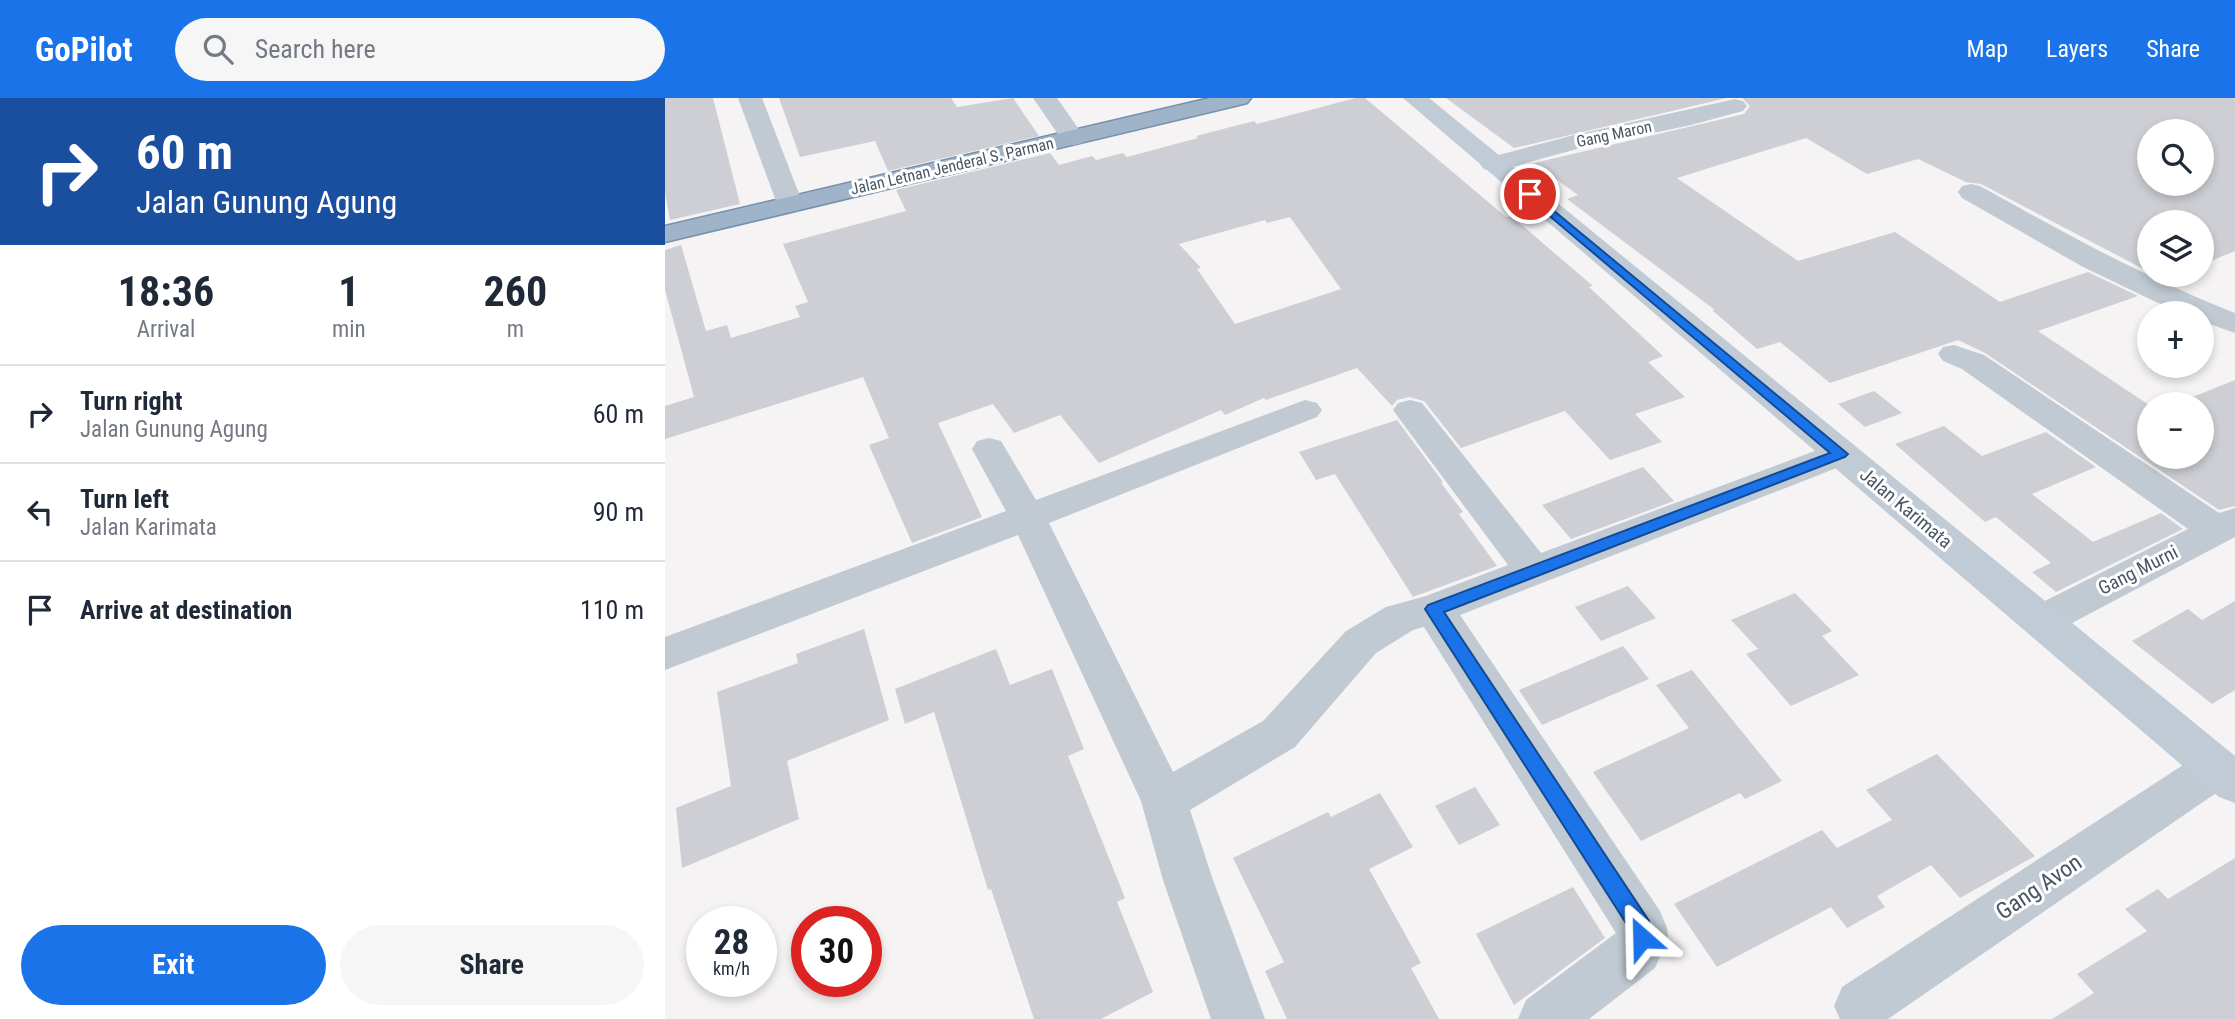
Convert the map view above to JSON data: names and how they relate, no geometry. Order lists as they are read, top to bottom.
{
  "streets": {
    "highway": ["Jalan Letnan Jenderal S. Parman"],
    "main road": ["Jalan Karimata"],
    "street": ["Gang Maron", "Gang Murni", "Gang Avon"]
  },
  "crossings": [
    ["Gang Maron", "Jalan Karimata"],
    ["Jalan Karimata", "Gang Murni"],
    ["Jalan Karimata", "Gang Avon"]
  ],
  "page": {
    "header": "GoPilot",
    "search": "Search here",
    "nav": ["Map", "Layers", "Share"],
    "turn": ["60 m", "Jalan Gunung Agung"],
    "map_buttons": ["+", "−"],
    "eta": [
      "18:36",
      "Arrival",
      "1",
      "min",
      "260",
      "m"
    ],
    "list": [
      {
        "name": "Turn right",
        "note": "Jalan Gunung Agung",
        "value": "60 m"
      },
      {
        "name": "Turn left",
        "note": "Jalan Karimata",
        "value": "90 m"
      },
      {
        "name": "Arrive at destination",
        "value": "110 m"
      }
    ],
    "speed": "28 km/h",
    "limit": "30",
    "buttons": ["Exit", "Share"]
  }
}
